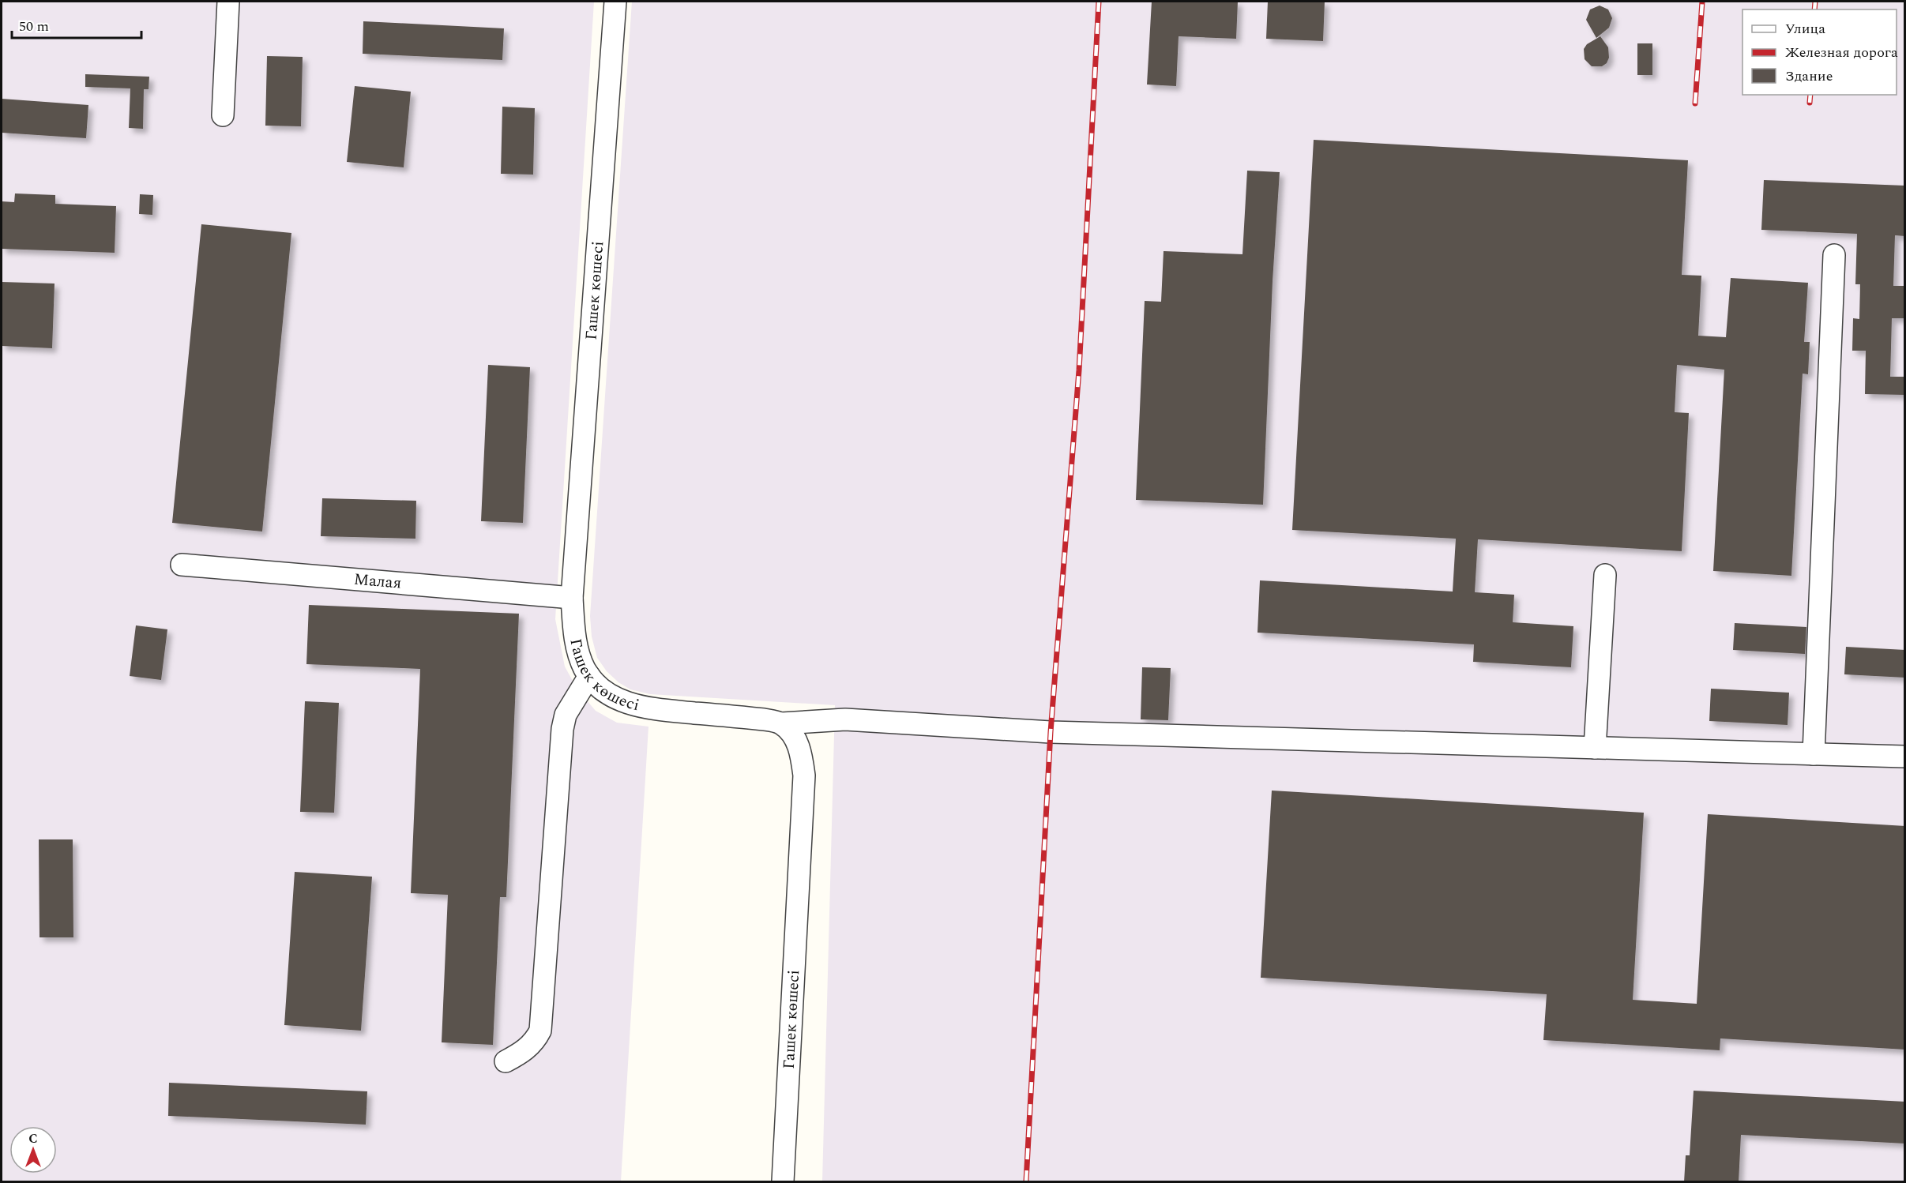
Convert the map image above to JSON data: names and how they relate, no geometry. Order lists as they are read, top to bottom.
{
  "streets": {
    "street": ["Гашек көшесі", "Малая"]
  },
  "crossings": [
    ["Гашек көшесі", "Малая"]
  ],
  "legend": ["Улица", "Железная дорога", "Здание"],
  "scale_bar": "50 m",
  "north": "top"
}
